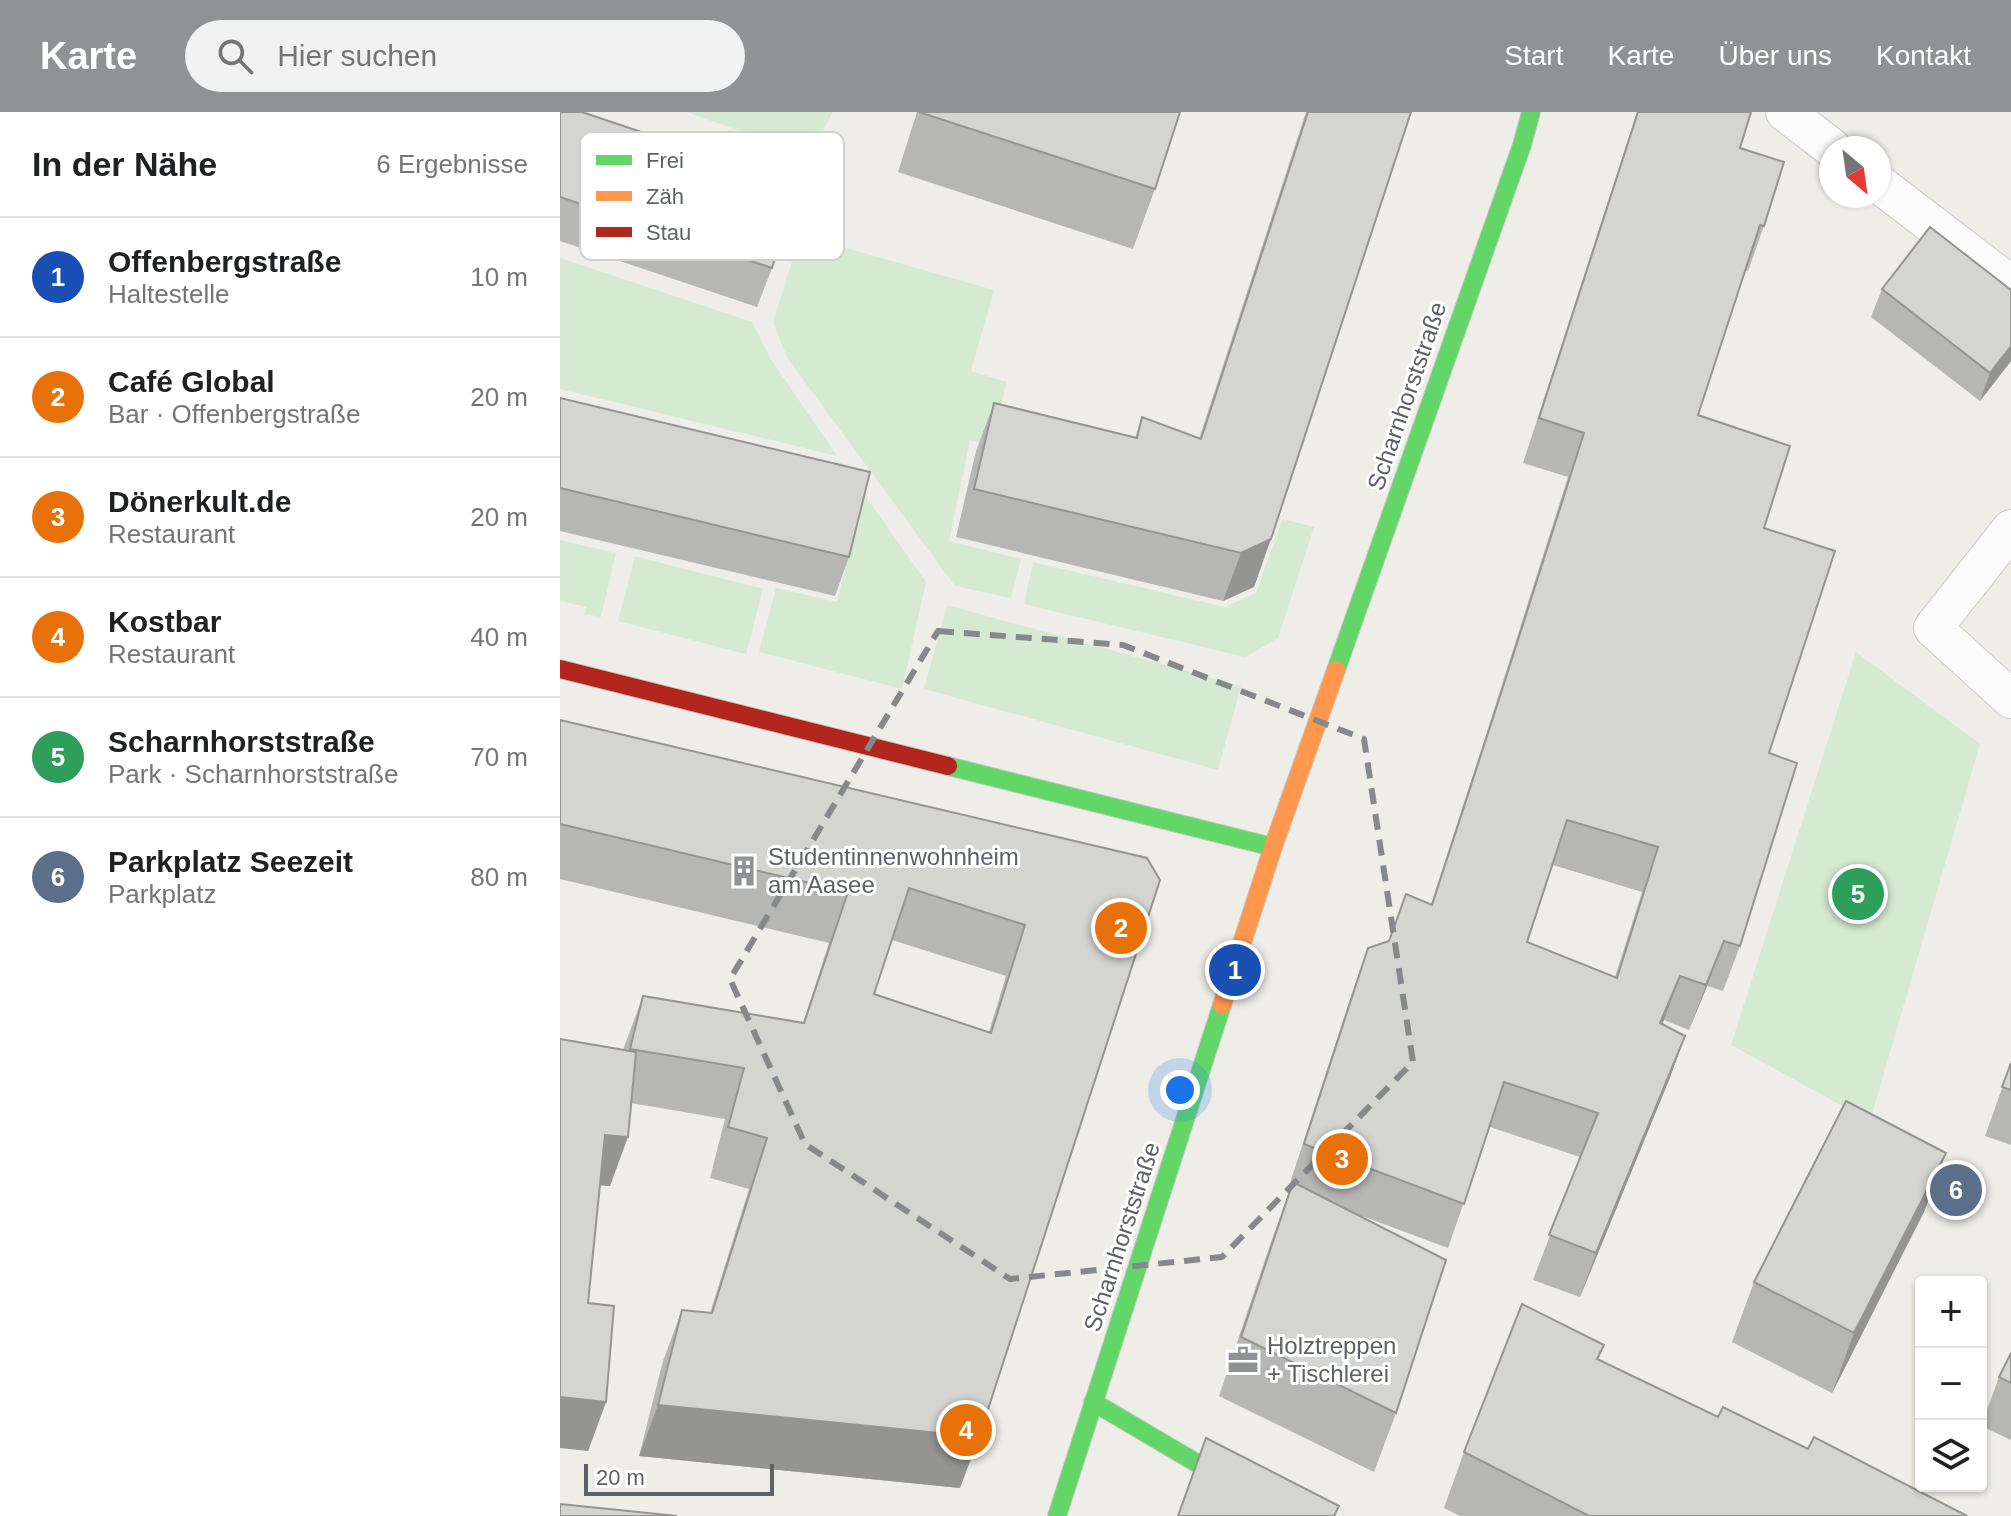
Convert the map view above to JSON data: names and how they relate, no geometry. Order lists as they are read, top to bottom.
{
  "streets": {
    "street": ["Scharnhorststraße"]
  },
  "places": {
    "building": ["Studentinnenwohnheim am Aasee"],
    "office": ["Holztreppen + Tischlerei"]
  },
  "legend": ["Frei", "Zäh", "Stau"],
  "scale_bar": "20 m",
  "north": "bottom right",
  "page": {
    "header": "Karte",
    "search": "Hier suchen",
    "nav": [
      "Start",
      "Karte",
      "Über uns",
      "Kontakt"
    ],
    "heading": ["In der Nähe", "6 Ergebnisse"],
    "list": [
      {
        "mark": "1",
        "name": "Offenbergstraße",
        "note": "Haltestelle",
        "value": "10 m"
      },
      {
        "mark": "2",
        "name": "Café Global",
        "note": "Bar · Offenbergstraße",
        "value": "20 m"
      },
      {
        "mark": "3",
        "name": "Dönerkult.de",
        "note": "Restaurant",
        "value": "20 m"
      },
      {
        "mark": "4",
        "name": "Kostbar",
        "note": "Restaurant",
        "value": "40 m"
      },
      {
        "mark": "5",
        "name": "Scharnhorststraße",
        "note": "Park · Scharnhorststraße",
        "value": "70 m"
      },
      {
        "mark": "6",
        "name": "Parkplatz Seezeit",
        "note": "Parkplatz",
        "value": "80 m"
      }
    ],
    "pins": [
      "5",
      "2",
      "1",
      "3",
      "6",
      "4"
    ],
    "map_buttons": ["+", "−"],
    "scale": "20 m"
  }
}
